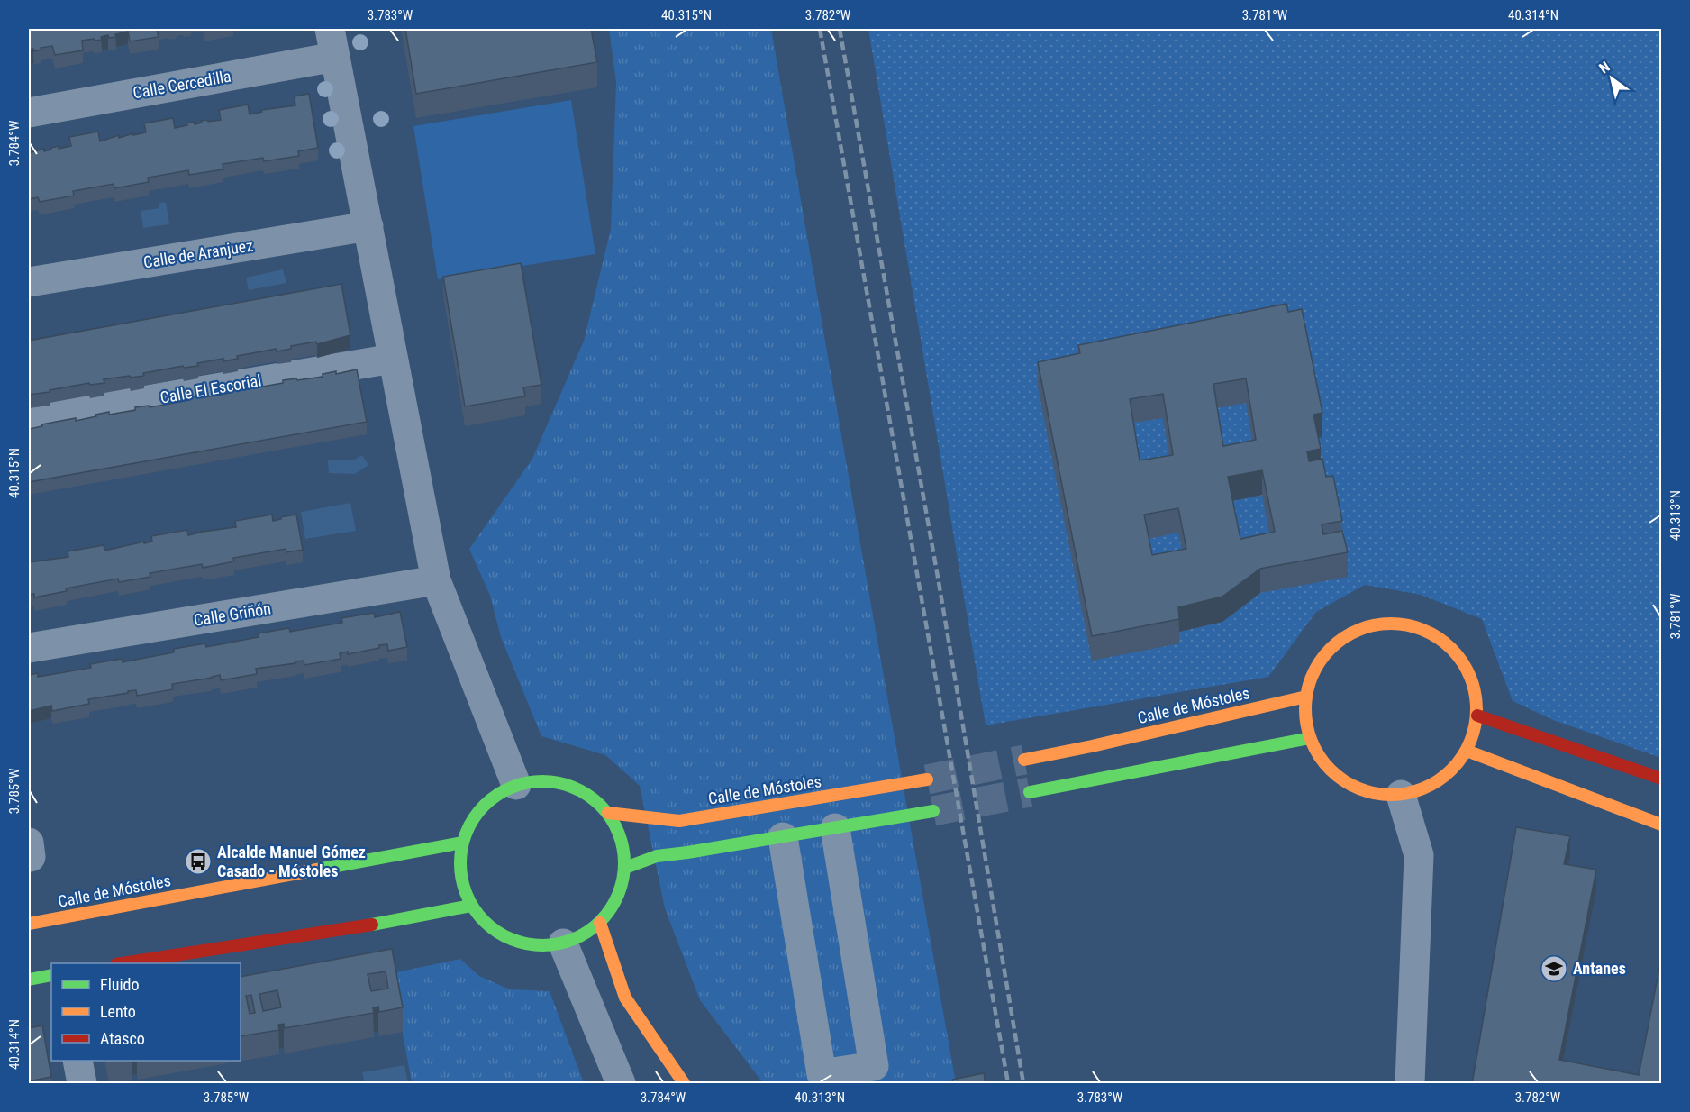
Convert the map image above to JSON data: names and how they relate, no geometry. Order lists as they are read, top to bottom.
{
  "streets": {
    "main road": ["Calle de Móstoles"],
    "street": [
      "Calle Cercedilla",
      "Calle de Aranjuez",
      "Calle El Escorial",
      "Calle Griñón"
    ]
  },
  "places": {
    "bus stop": ["Alcalde Manuel Gómez Casado - Móstoles"],
    "school or university": ["Antanes"]
  },
  "legend": ["Fluido", "Lento", "Atasco"],
  "north": "top left",
  "coordinates": [
    "3.783°W",
    "40.315°N",
    "3.782°W",
    "3.781°W",
    "40.314°N",
    "3.784°W",
    "40.313°N",
    "3.785°W"
  ]
}
